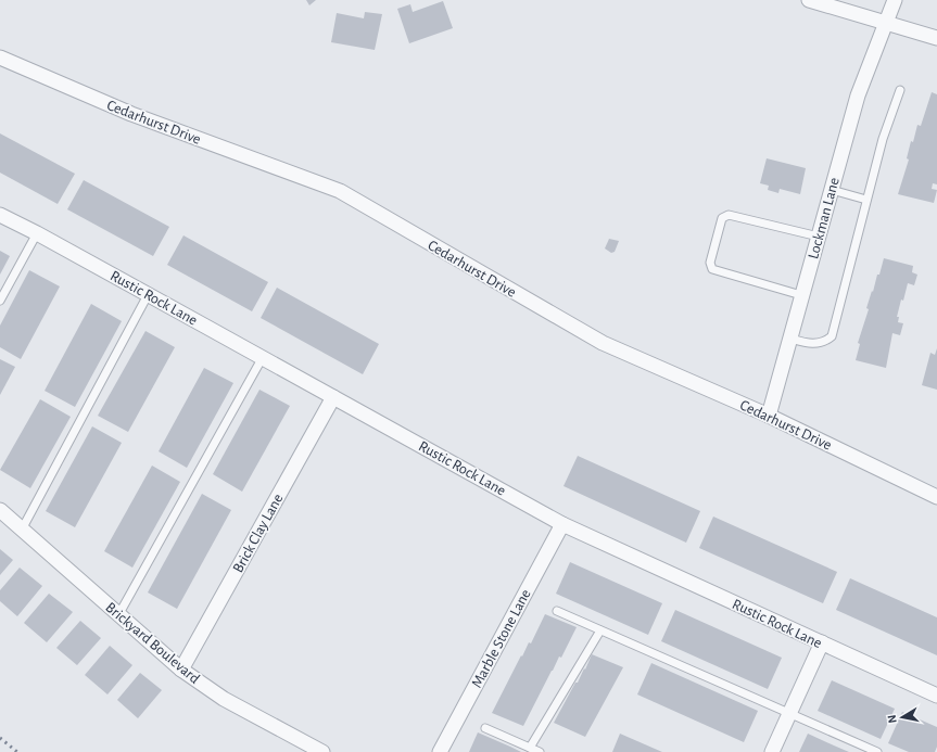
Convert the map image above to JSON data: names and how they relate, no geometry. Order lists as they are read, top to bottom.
{
  "streets": {
    "street": [
      "Cedarhurst Drive",
      "Lockman Lane",
      "Rustic Rock Lane",
      "Brick Clay Lane",
      "Marble Stone Lane",
      "Brickyard Boulevard"
    ]
  },
  "crossings": [
    ["Cedarhurst Drive", "Lockman Lane"],
    ["Rustic Rock Lane", "Brick Clay Lane"],
    ["Rustic Rock Lane", "Marble Stone Lane"],
    ["Brick Clay Lane", "Brickyard Boulevard"]
  ],
  "north": "left"
}
